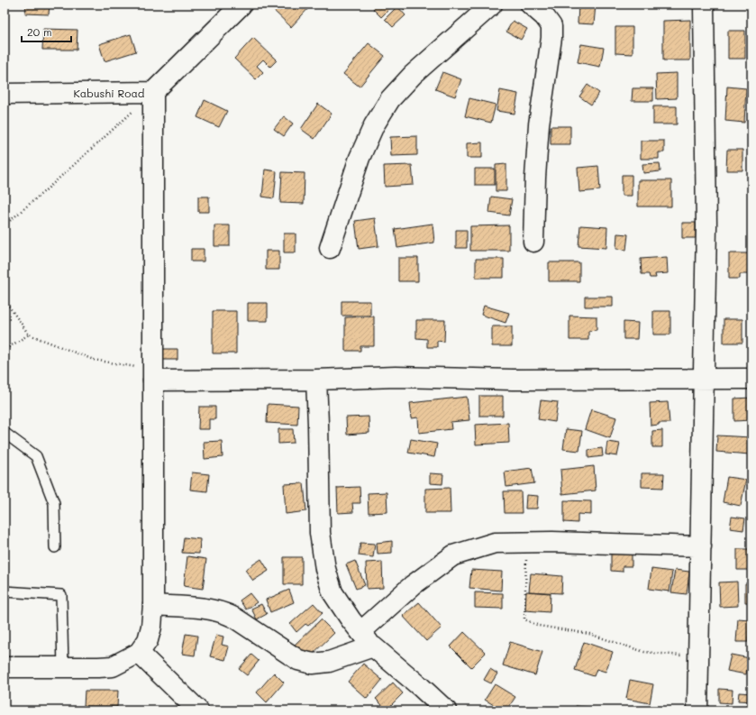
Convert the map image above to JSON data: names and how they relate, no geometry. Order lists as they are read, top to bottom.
{
  "streets": {
    "street": ["Kabushi Road"]
  },
  "scale_bar": "20 m"
}
